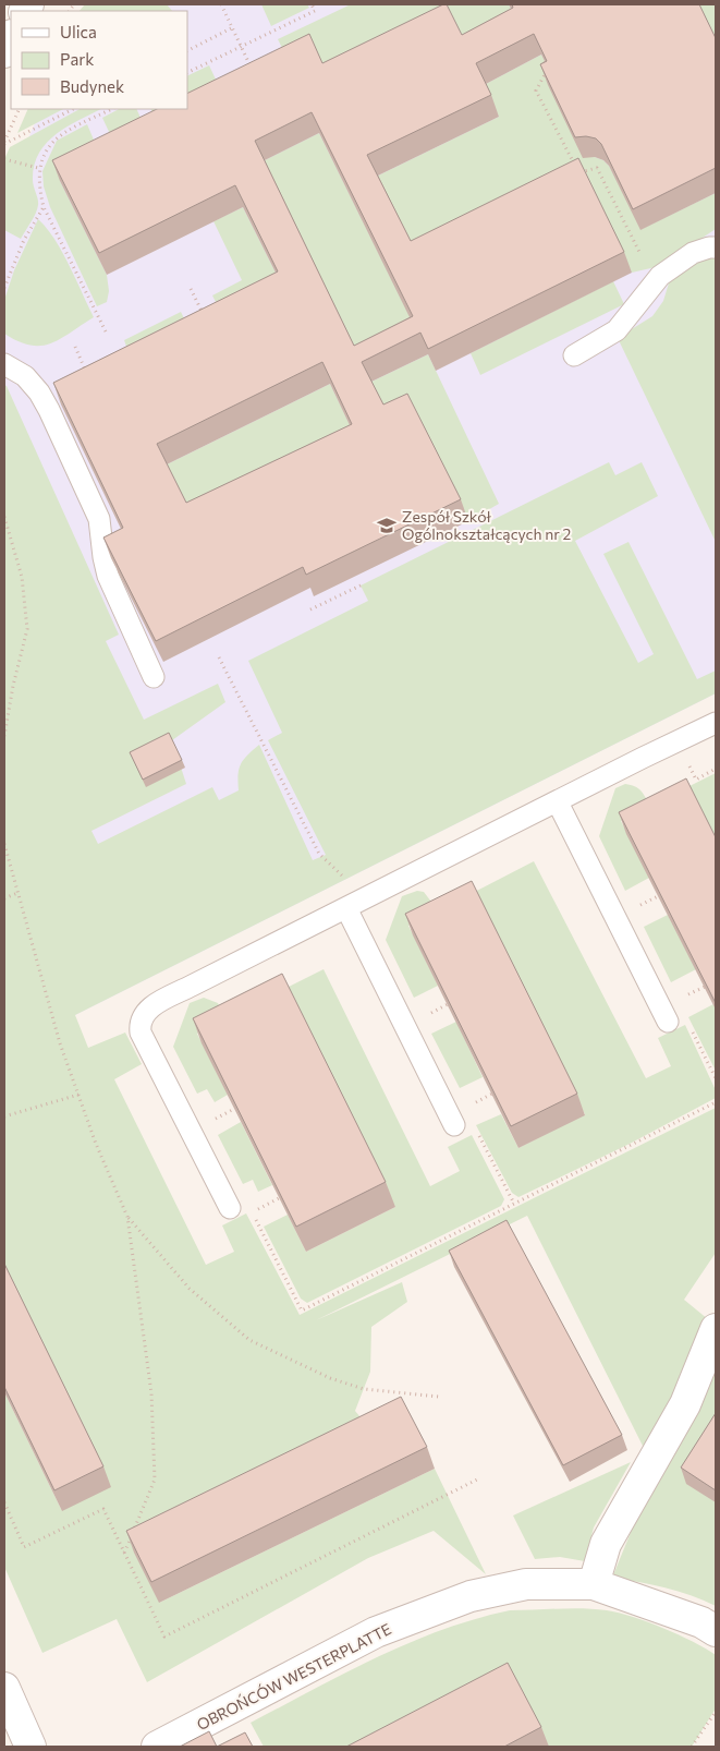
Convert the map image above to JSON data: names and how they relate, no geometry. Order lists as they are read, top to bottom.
{
  "streets": {
    "street": ["OBROŃCÓW WESTERPLATTE"]
  },
  "places": {
    "school or university": ["Zespół Szkół Ogólnokształcących nr 2"]
  },
  "legend": ["Ulica", "Park", "Budynek"]
}
